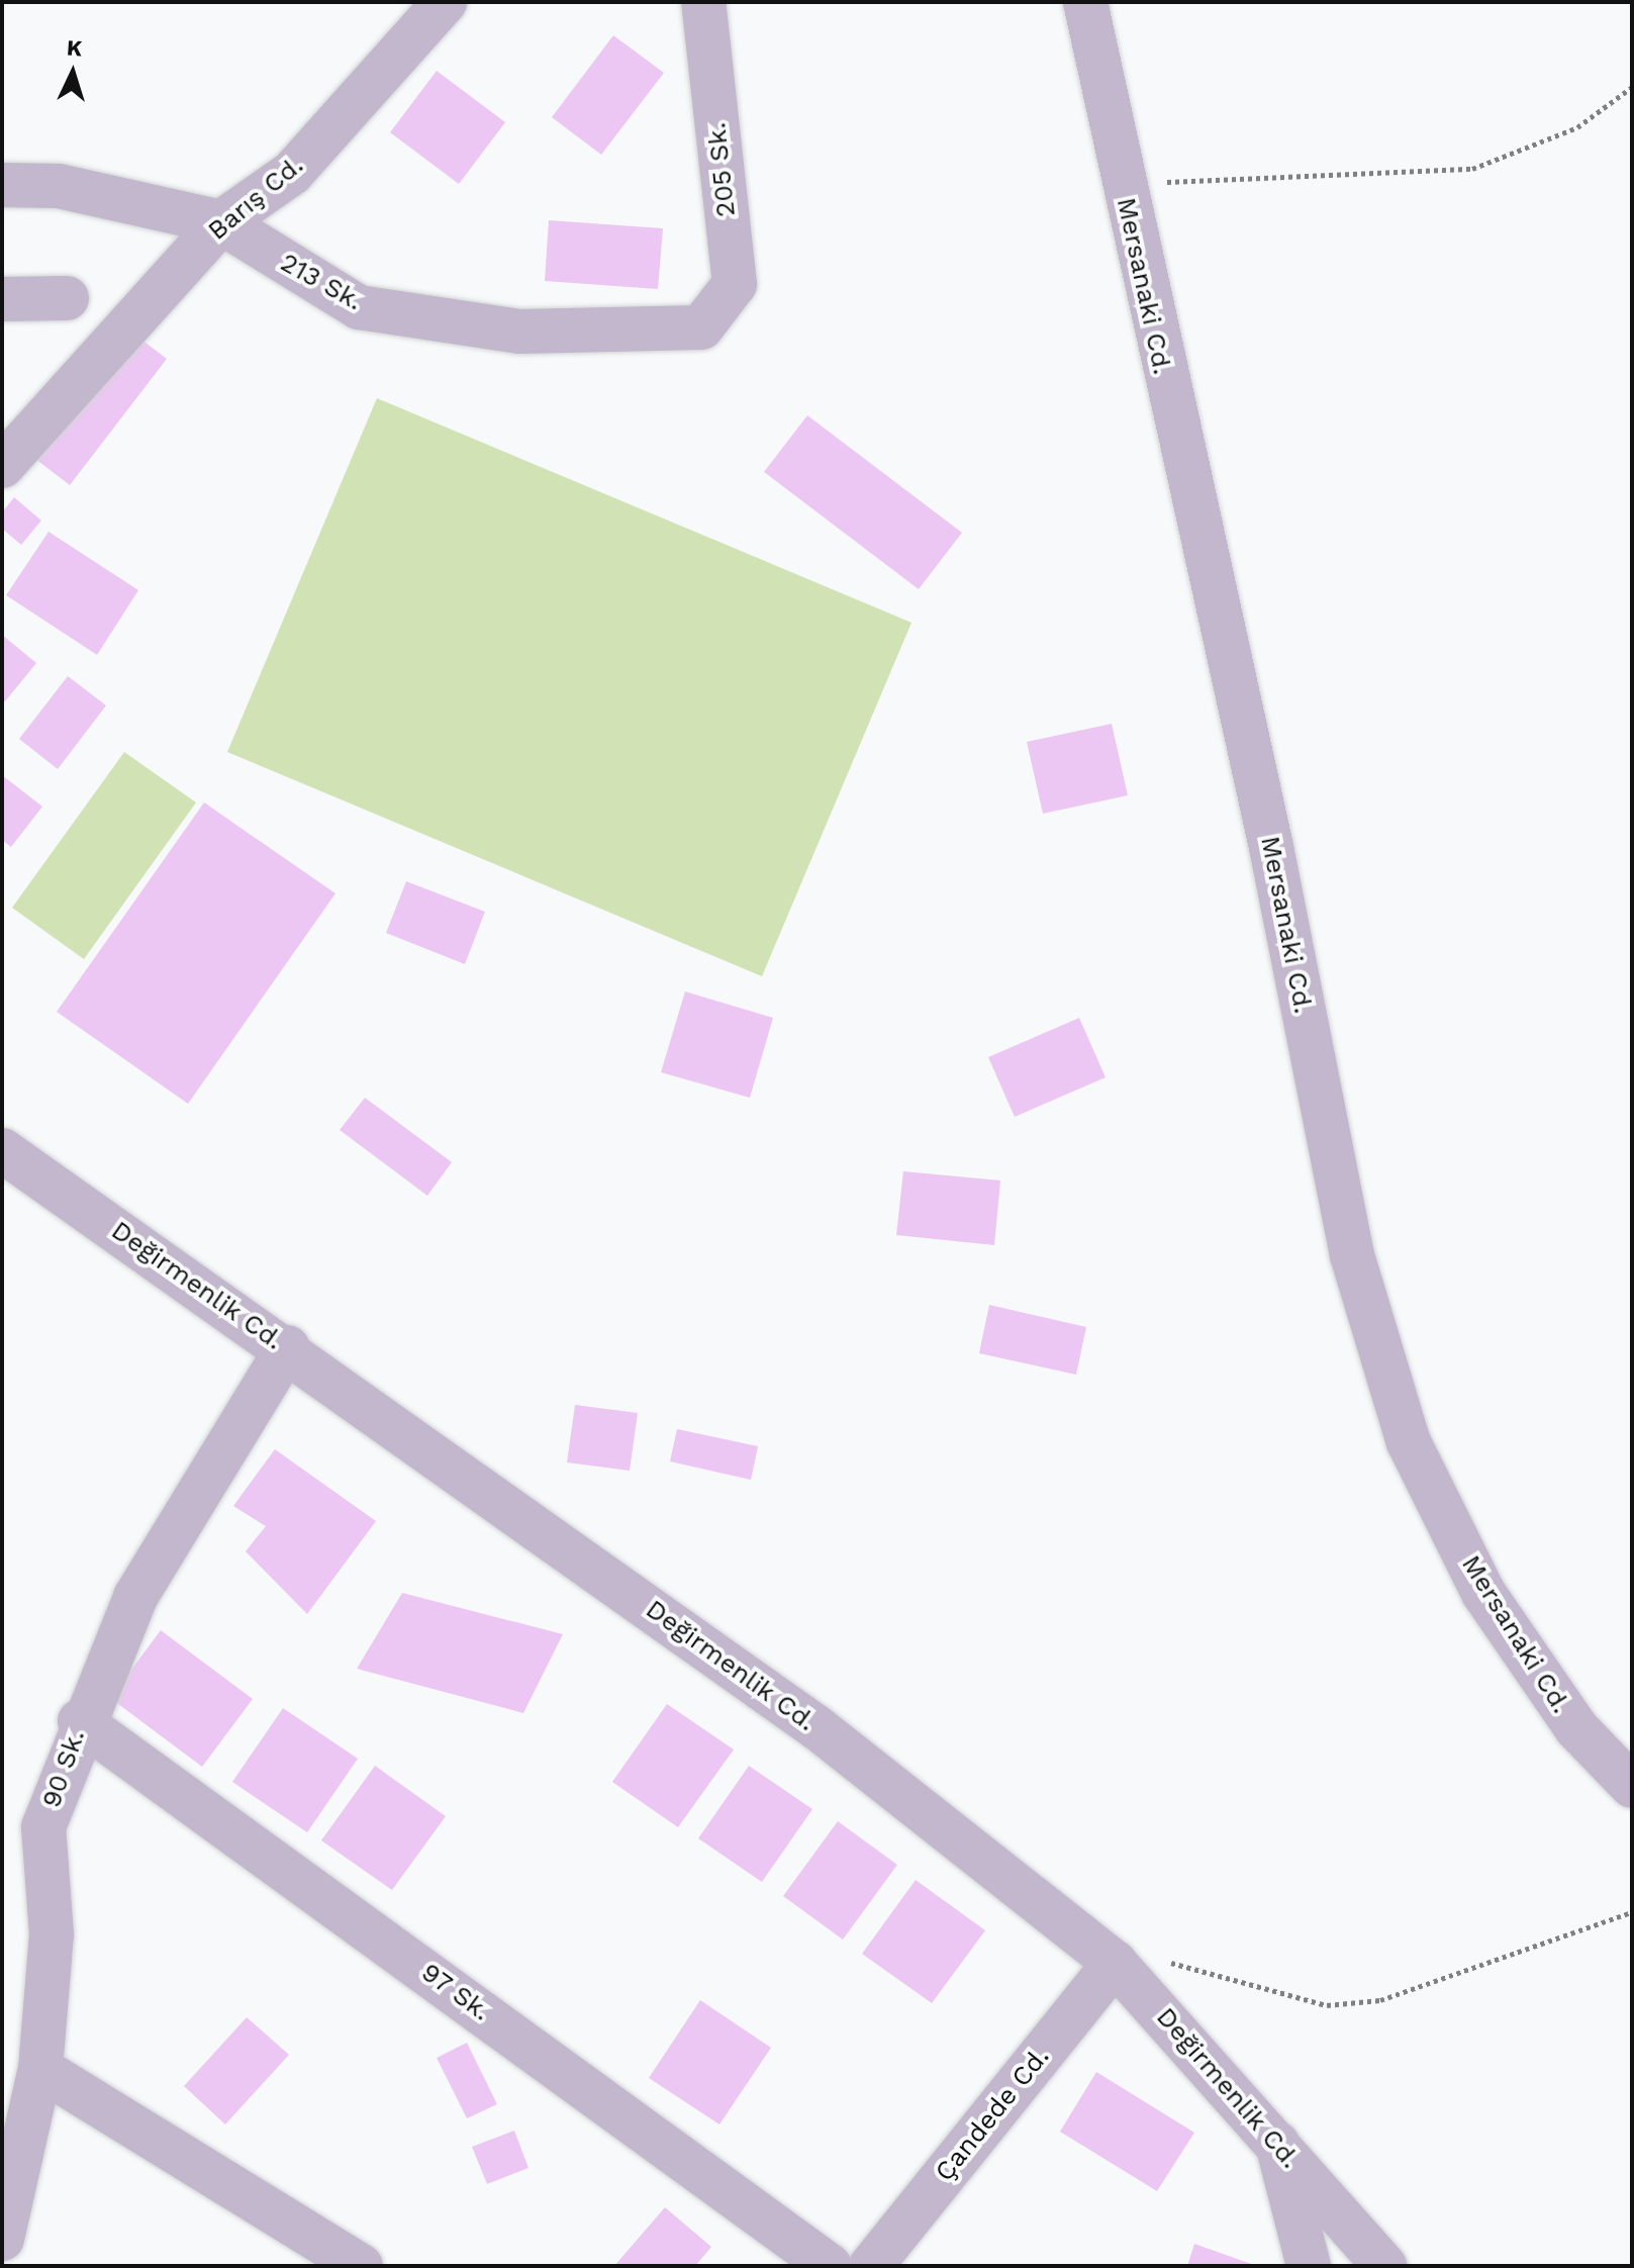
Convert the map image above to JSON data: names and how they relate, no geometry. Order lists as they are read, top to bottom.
{
  "streets": {
    "street": [
      "205 Sk.",
      "Barış Cd.",
      "213 Sk.",
      "Mersanaki Cd.",
      "Değirmenlik Cd.",
      "90 Sk.",
      "97 Sk.",
      "Çandede Cd."
    ]
  },
  "crossings": [
    ["205 Sk.", "213 Sk."],
    ["Barış Cd.", "213 Sk."],
    ["Değirmenlik Cd.", "90 Sk."],
    ["Değirmenlik Cd.", "Çandede Cd."],
    ["90 Sk.", "97 Sk."]
  ],
  "north": "top"
}
